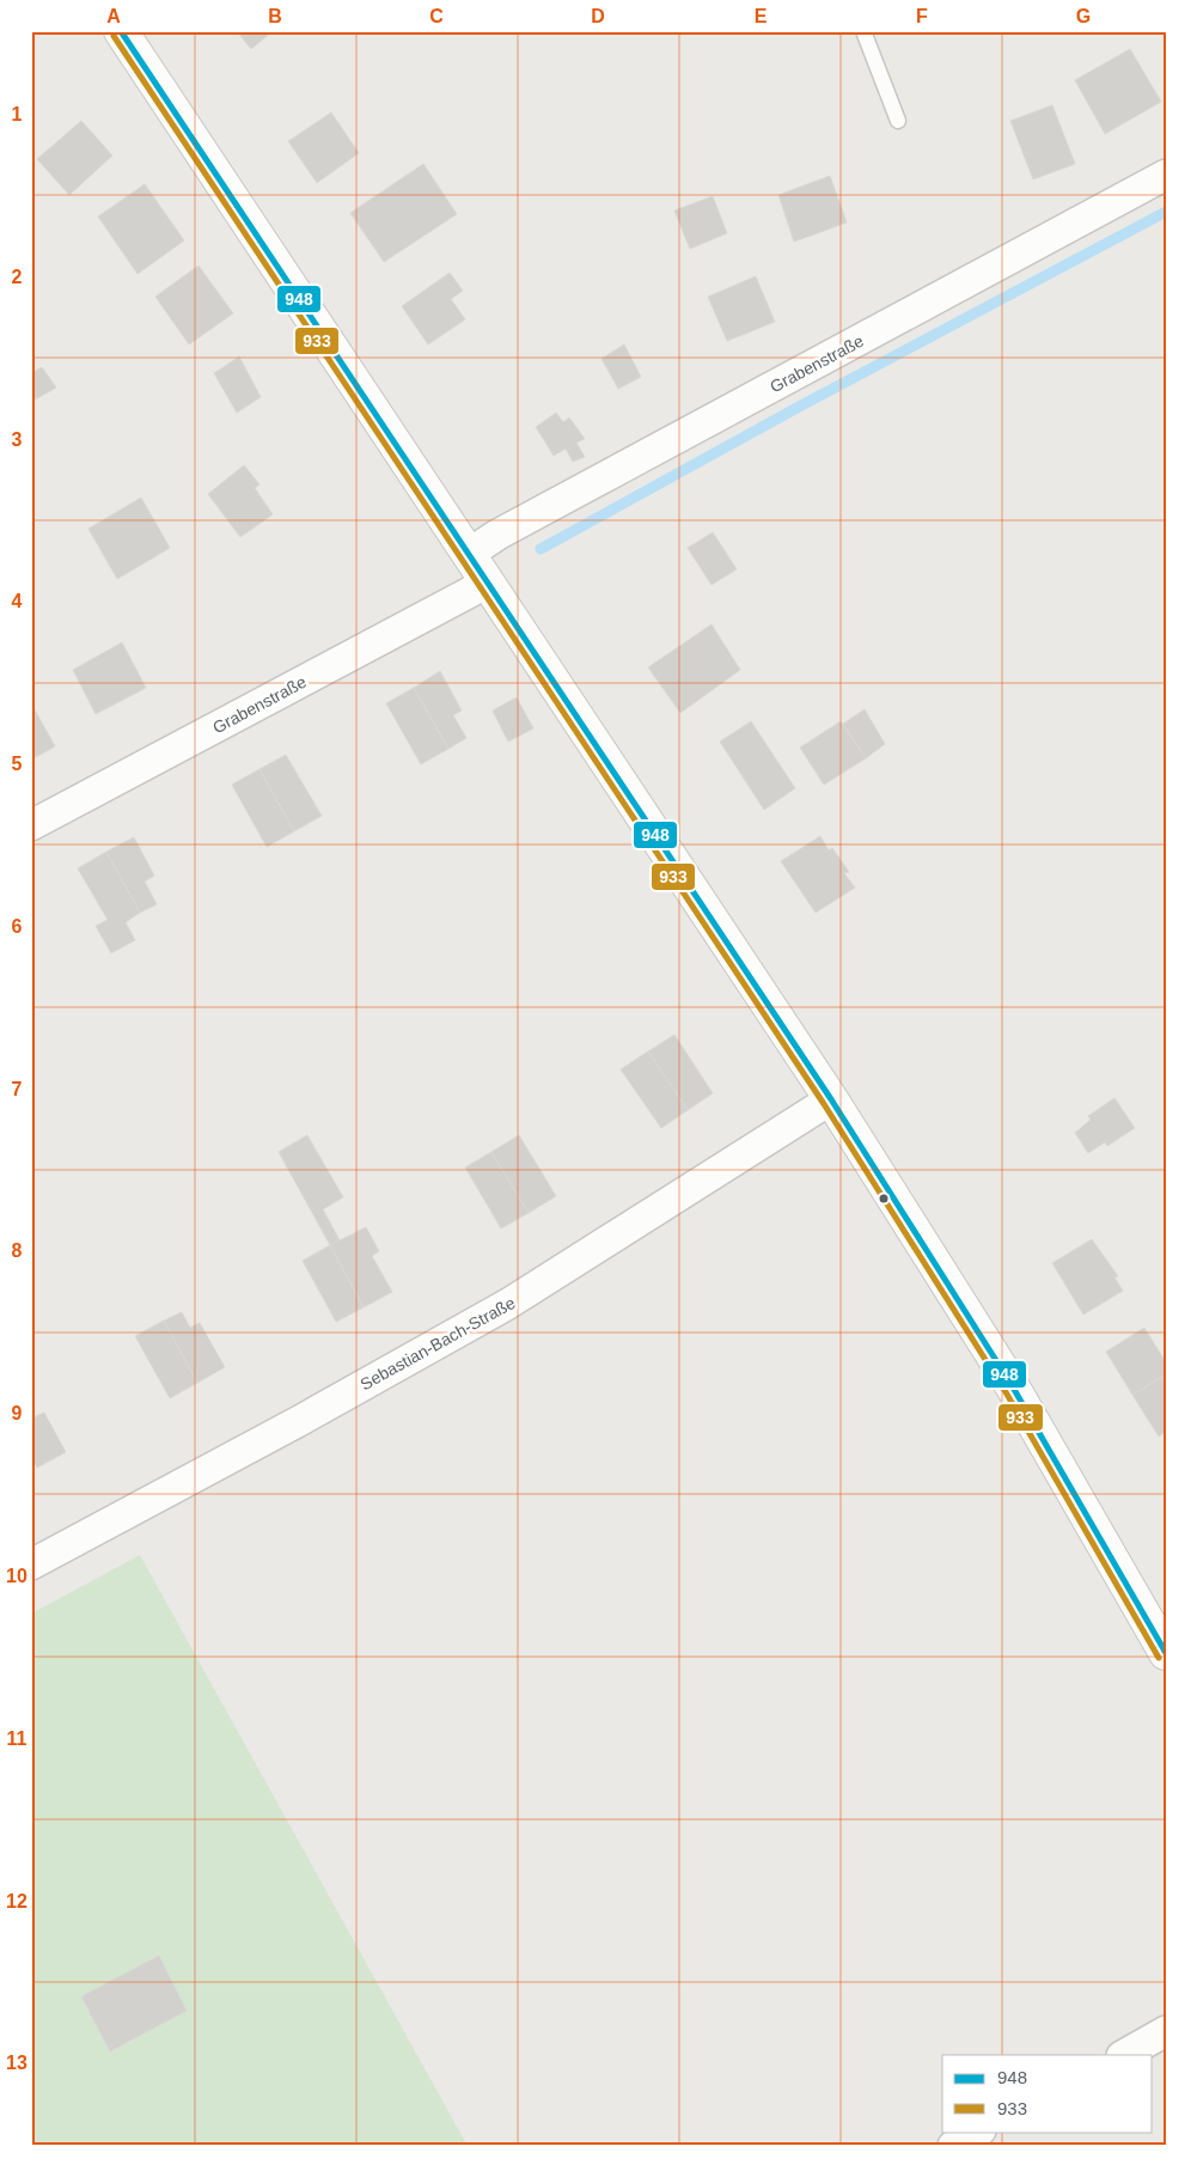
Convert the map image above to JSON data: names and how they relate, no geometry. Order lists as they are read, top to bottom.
{
  "streets": {
    "street": ["Grabenstraße", "Sebastian-Bach-Straße"]
  },
  "lines": ["transit line 948", "transit line 933"],
  "legend": ["948", "933"],
  "grid": {
    "columns": [
      "A",
      "B",
      "C",
      "D",
      "E",
      "F",
      "G"
    ],
    "rows": [
      "1",
      "2",
      "3",
      "4",
      "5",
      "6",
      "7",
      "8",
      "9",
      "10",
      "11",
      "12",
      "13"
    ]
  }
}
